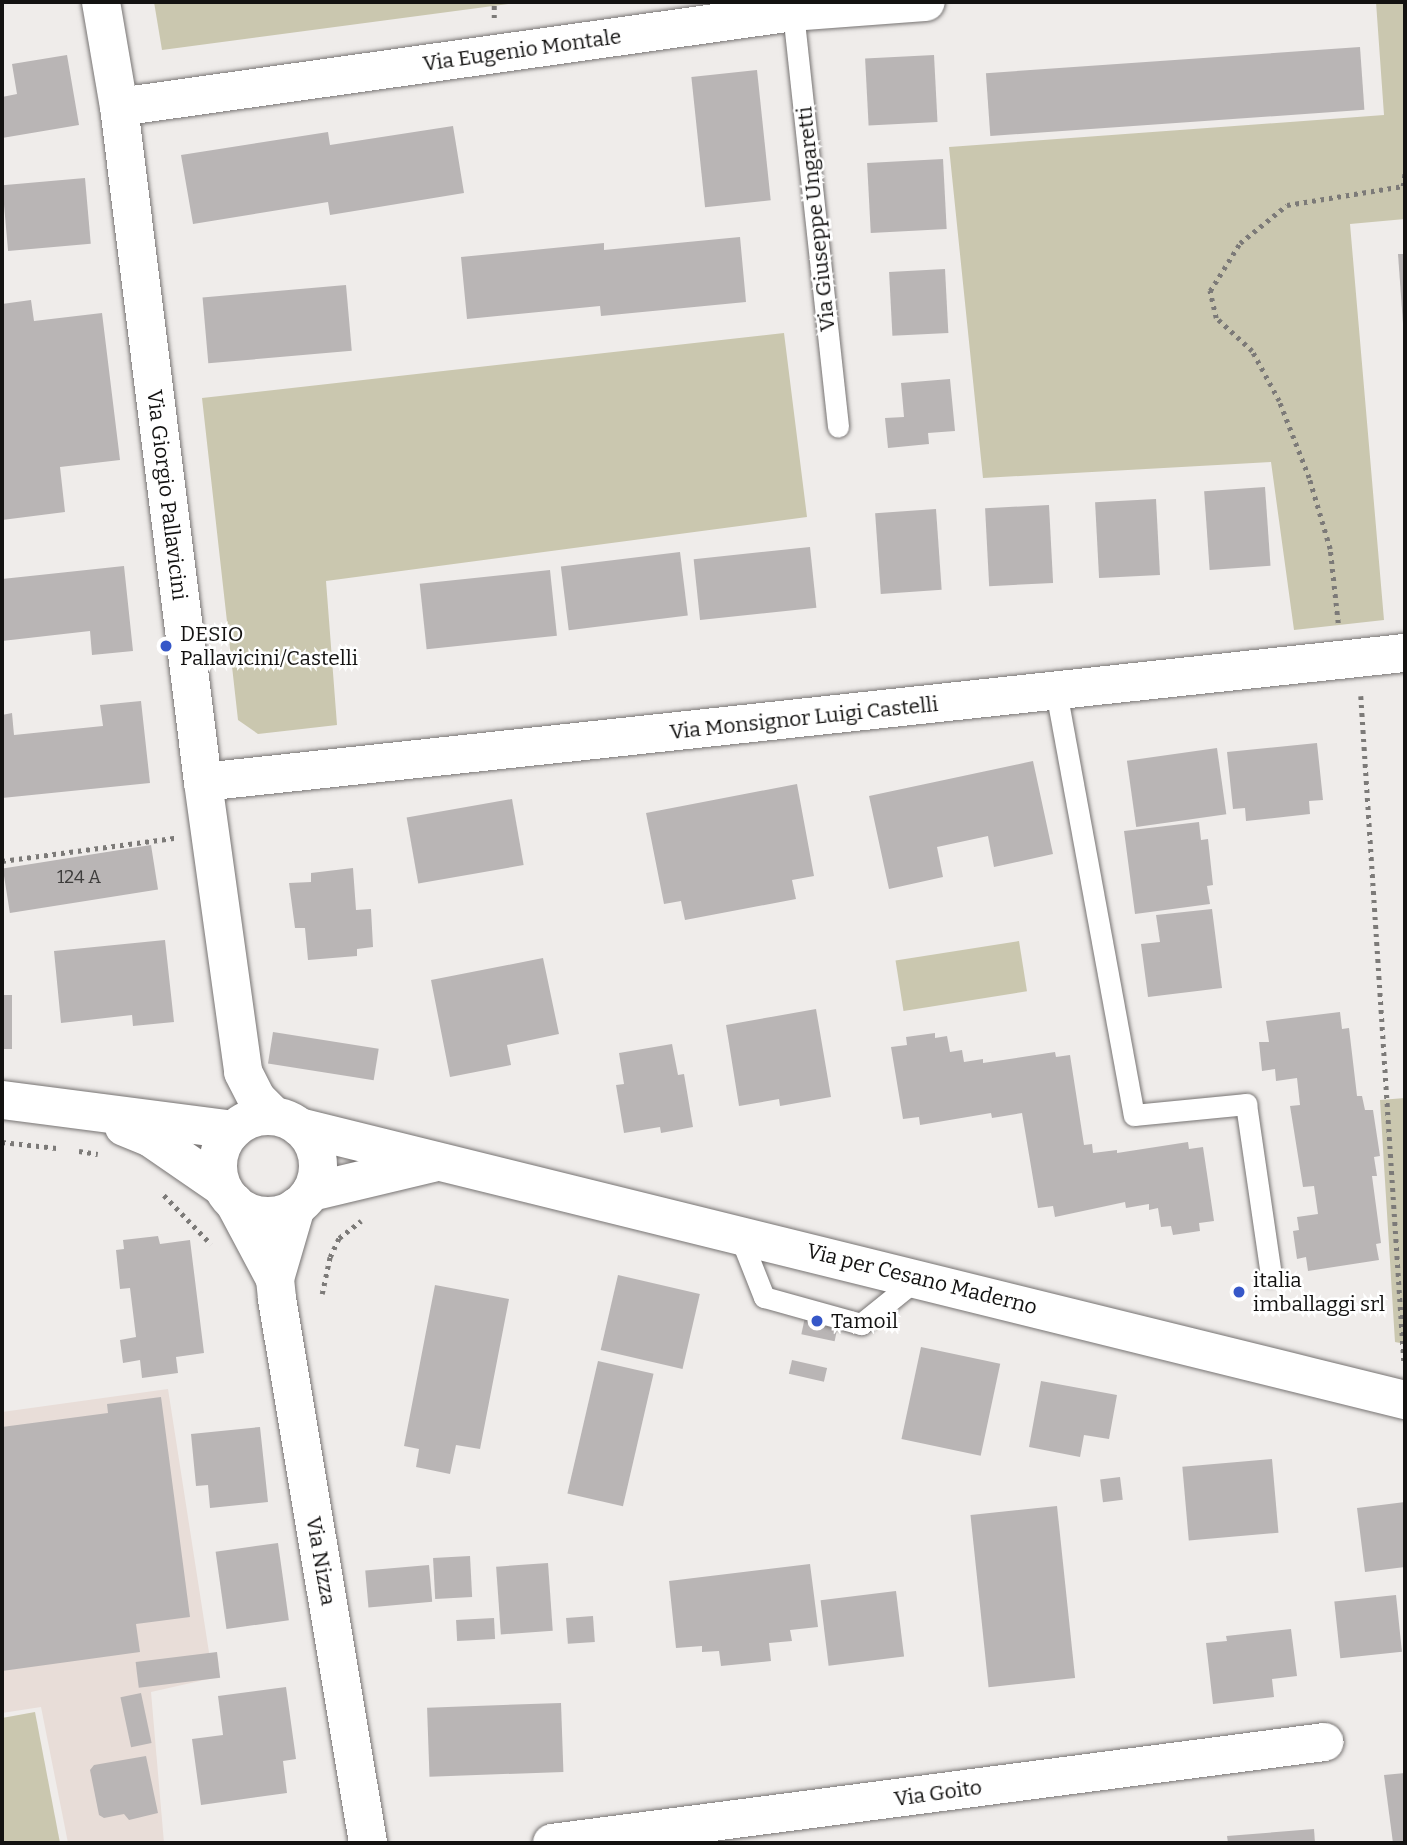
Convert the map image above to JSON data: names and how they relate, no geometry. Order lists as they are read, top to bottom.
{
  "streets": {
    "street": [
      "Via Eugenio Montale",
      "Via Giorgio Pallavicini",
      "Via Monsignor Luigi Castelli",
      "Via per Cesano Maderno",
      "Via Nizza",
      "Via Goito"
    ],
    "lane": ["Via Giuseppe Ungaretti"]
  },
  "crossings": [
    ["Via Eugenio Montale", "Via Giuseppe Ungaretti"],
    ["Via Eugenio Montale", "Via Giorgio Pallavicini"],
    ["Via Giorgio Pallavicini", "Via Monsignor Luigi Castelli"],
    ["Via Giorgio Pallavicini", "Via per Cesano Maderno"],
    ["Via Giorgio Pallavicini", "Via Nizza"],
    ["Via per Cesano Maderno", "Via Nizza"]
  ],
  "places": ["DESIO Pallavicini/Castelli", "italia imballaggi srl", "Tamoil"],
  "house_numbers": ["124 A"]
}
